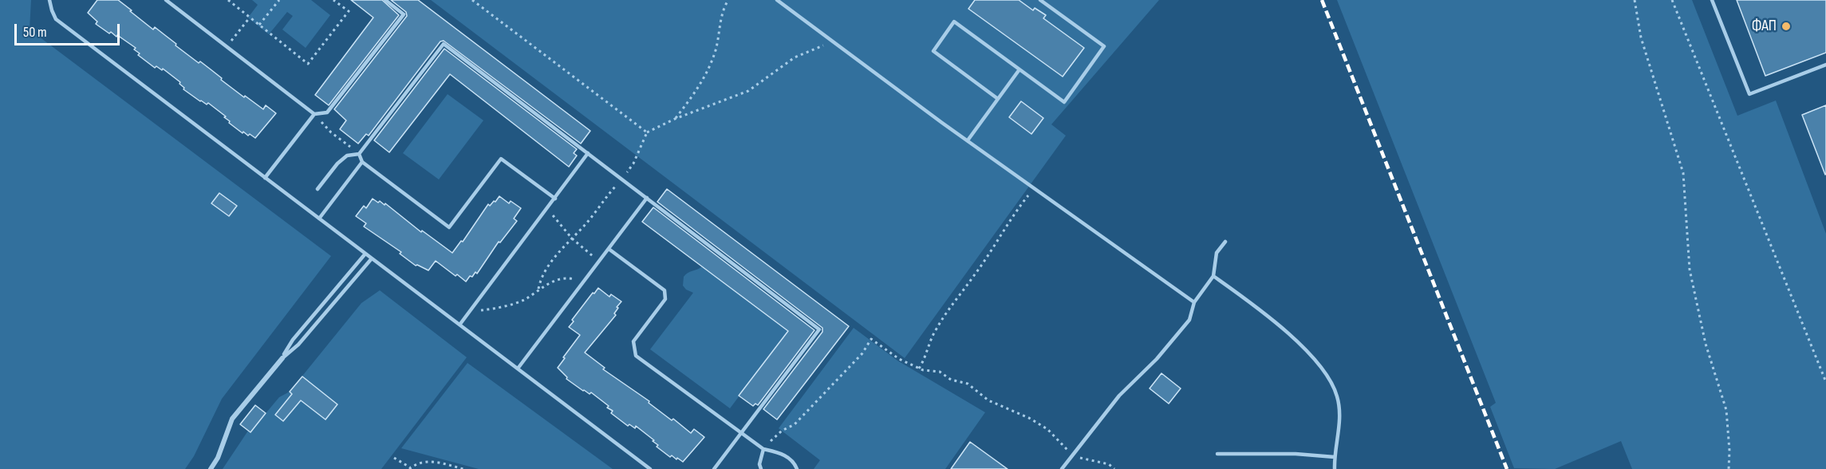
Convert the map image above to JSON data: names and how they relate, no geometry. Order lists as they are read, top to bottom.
{
  "places": ["ФАП"],
  "scale_bar": "50 m"
}
